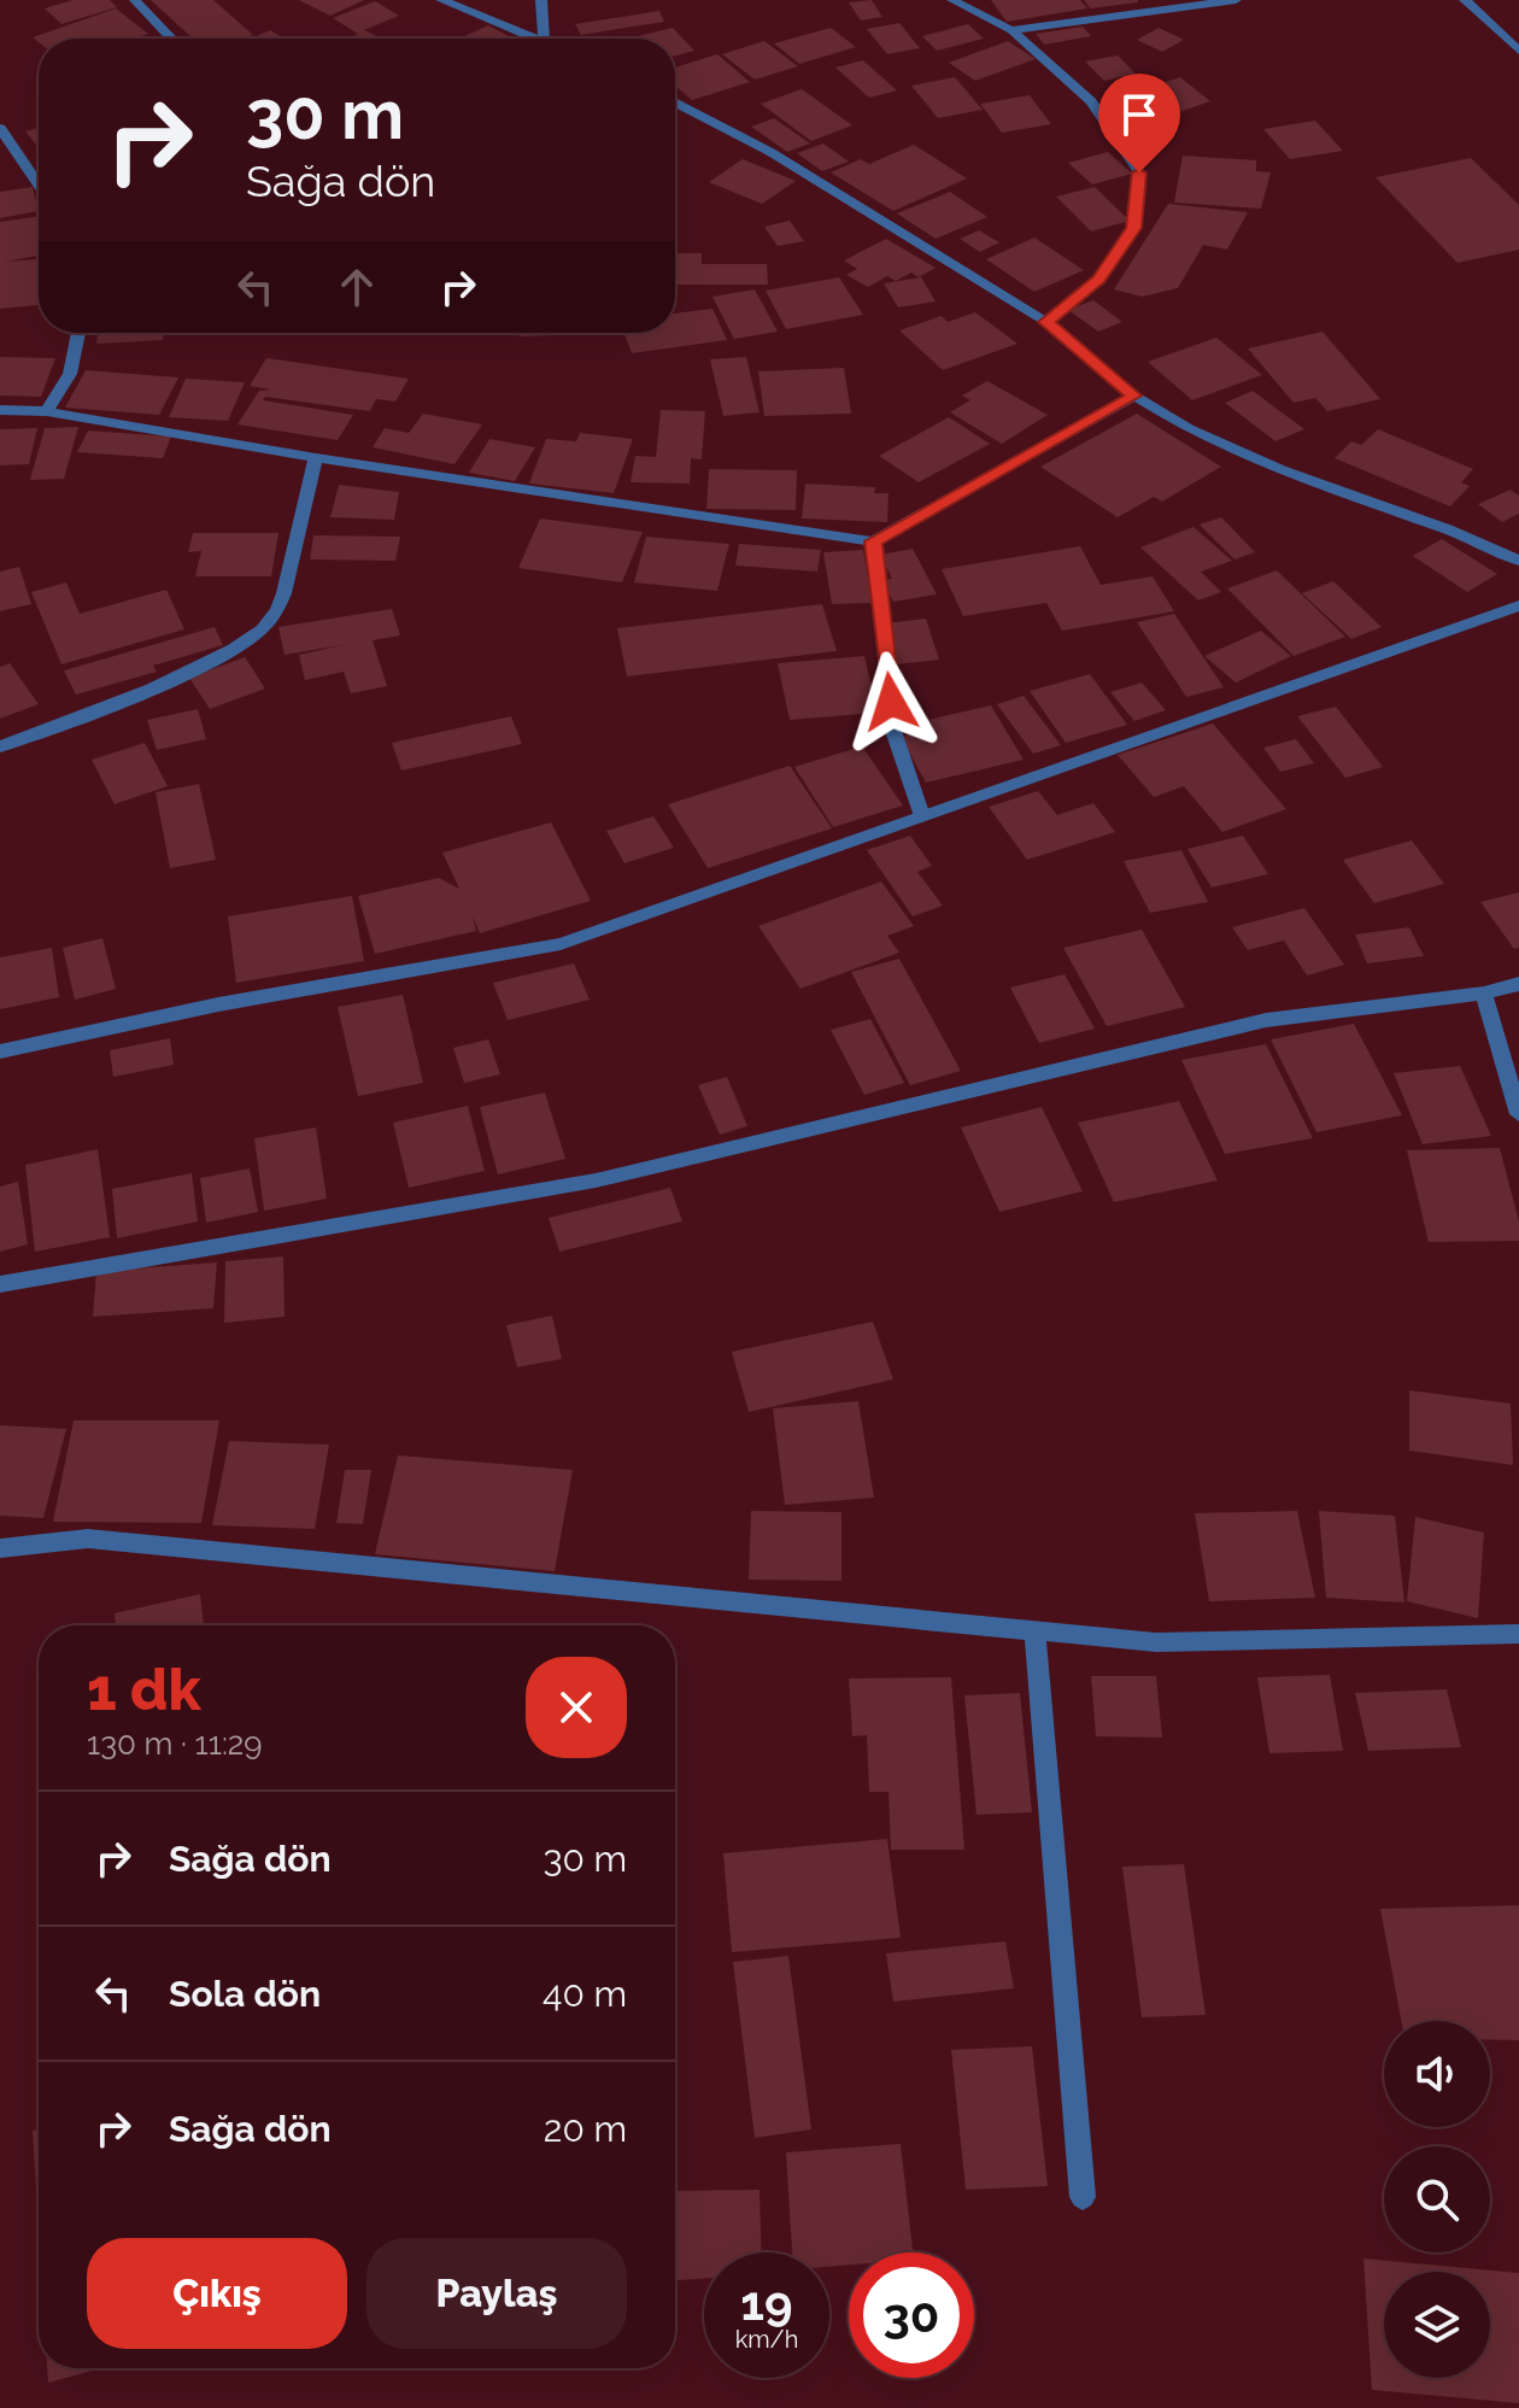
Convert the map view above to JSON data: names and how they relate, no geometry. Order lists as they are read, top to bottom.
{
  "page": {
    "turn": ["30 m", "Sağa dön"],
    "heading": ["1 dk", "130 m · 11:29"],
    "list": [
      {
        "name": "Sağa dön",
        "value": "30 m"
      },
      {
        "name": "Sola dön",
        "value": "40 m"
      },
      {
        "name": "Sağa dön",
        "value": "20 m"
      }
    ],
    "buttons": ["Çıkış", "Paylaş"],
    "speed": "19 km/h",
    "limit": "30"
  }
}
